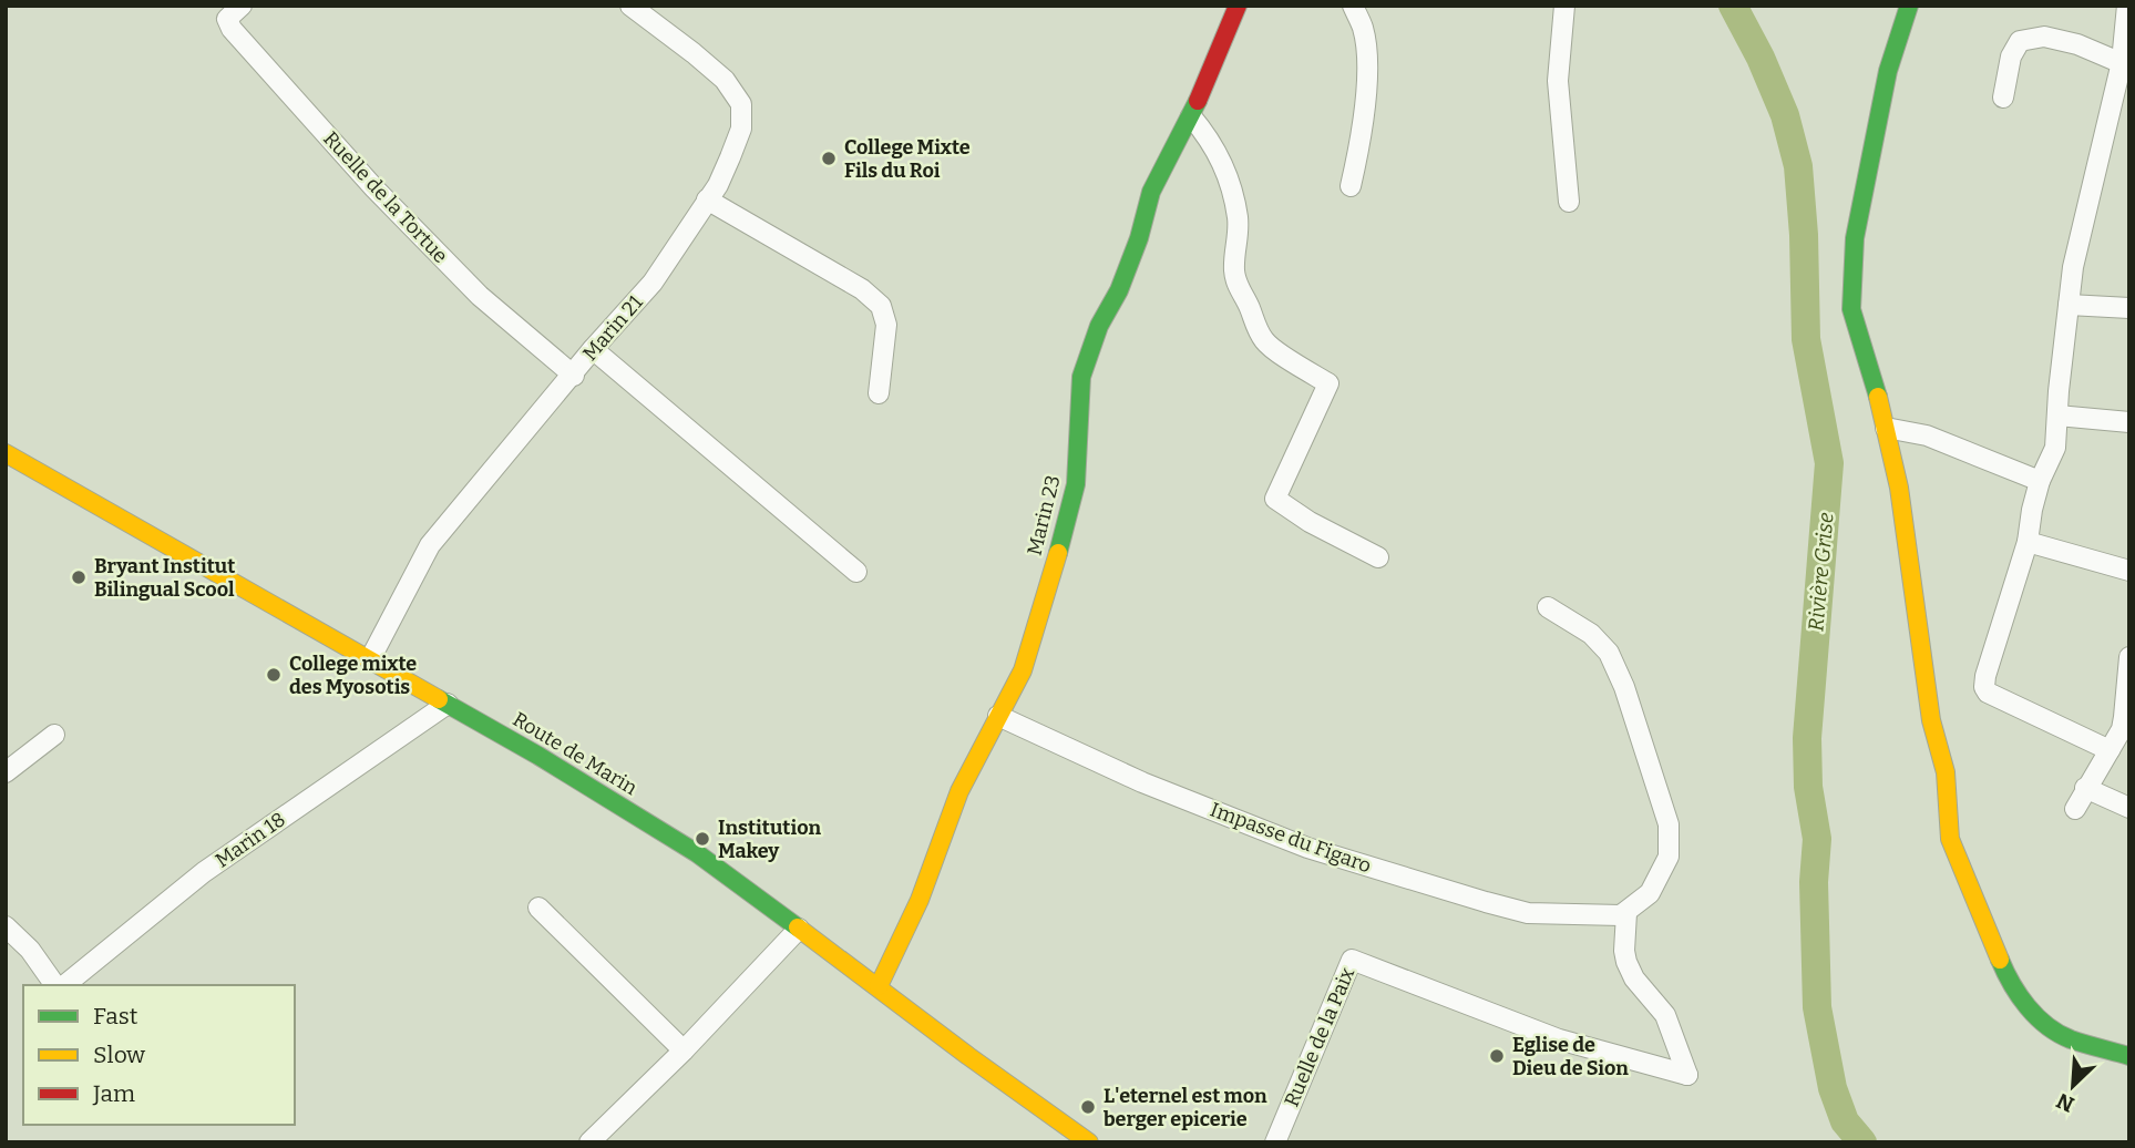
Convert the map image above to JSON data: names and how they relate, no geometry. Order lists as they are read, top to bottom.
{
  "streets": {
    "street": [
      "Ruelle de la Tortue",
      "Marin 21",
      "Marin 23",
      "Route de Marin",
      "Impasse du Figaro",
      "Marin 18",
      "Ruelle de la Paix"
    ]
  },
  "crossings": [
    ["Ruelle de la Tortue", "Marin 21"],
    ["Marin 21", "Route de Marin"],
    ["Marin 23", "Route de Marin"],
    ["Marin 23", "Impasse du Figaro"],
    ["Route de Marin", "Marin 18"],
    ["Impasse du Figaro", "Ruelle de la Paix"]
  ],
  "water": ["Rivière Grise"],
  "places": [
    "College Mixte Fils du Roi",
    "Bryant Institut Bilingual Scool",
    "College mixte des Myosotis",
    "Institution Makey",
    "Eglise de Dieu de Sion",
    "L'eternel est mon berger epicerie"
  ],
  "legend": ["Fast", "Slow", "Jam"],
  "north": "bottom left"
}
